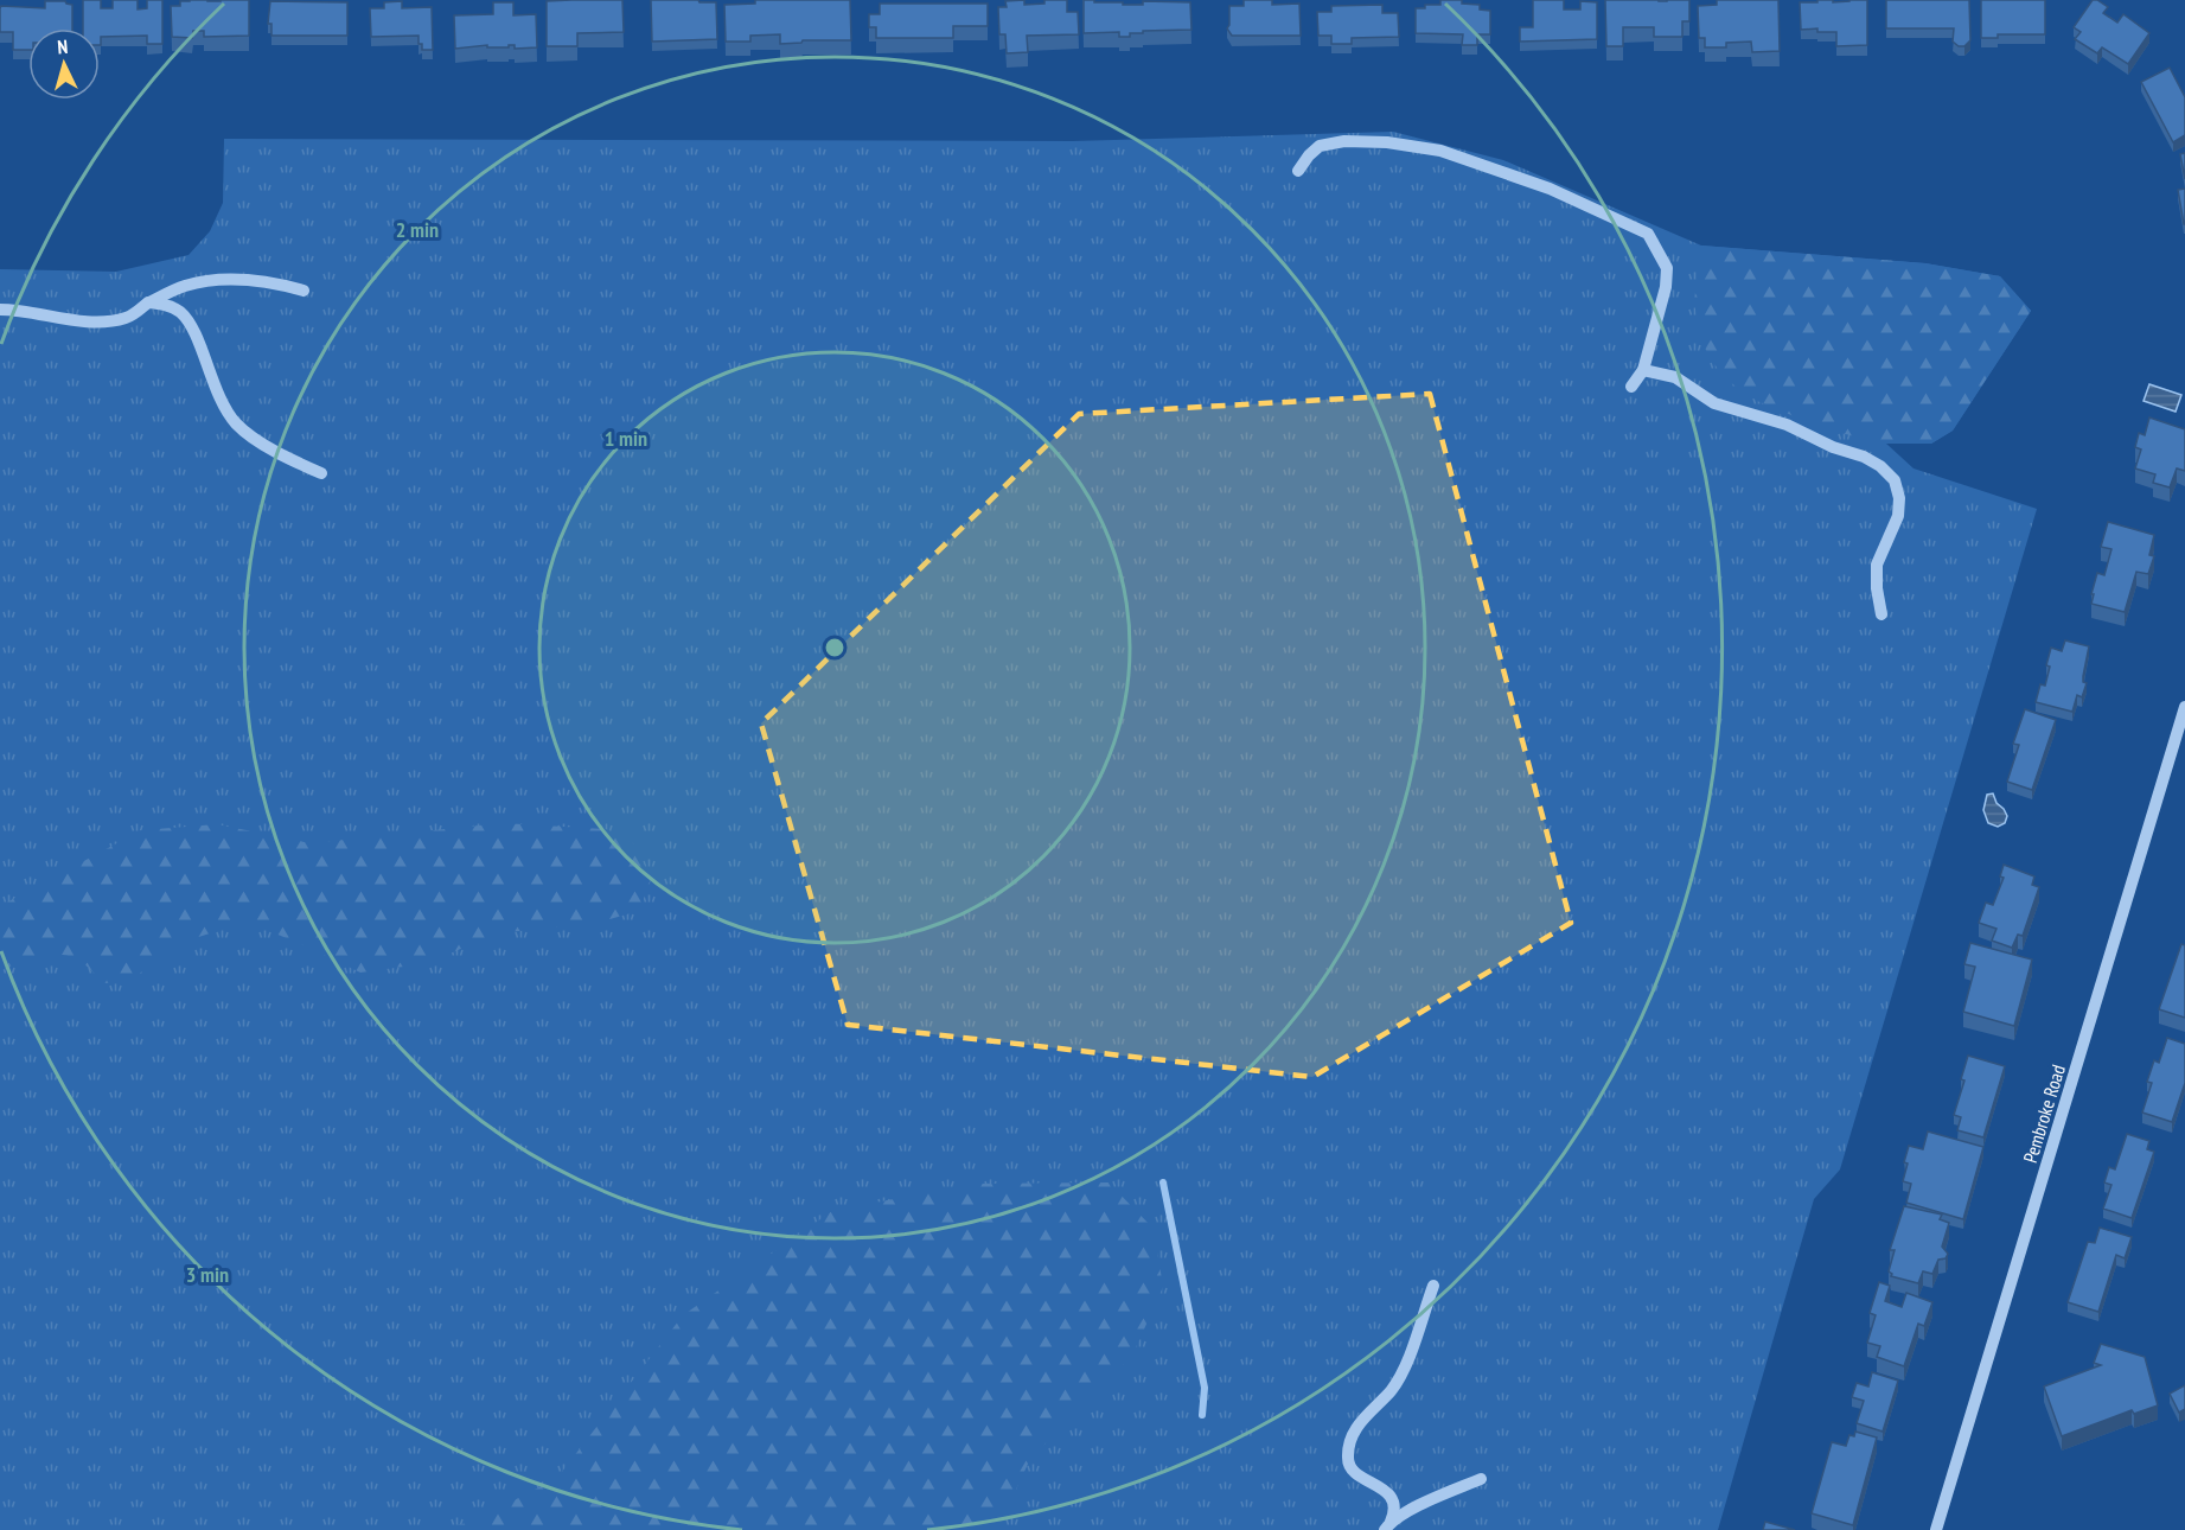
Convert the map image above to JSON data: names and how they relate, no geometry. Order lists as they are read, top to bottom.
{
  "streets": {
    "street": ["Pembroke Road"]
  },
  "north": "top",
  "rings": ["2 min", "1 min", "3 min"]
}
